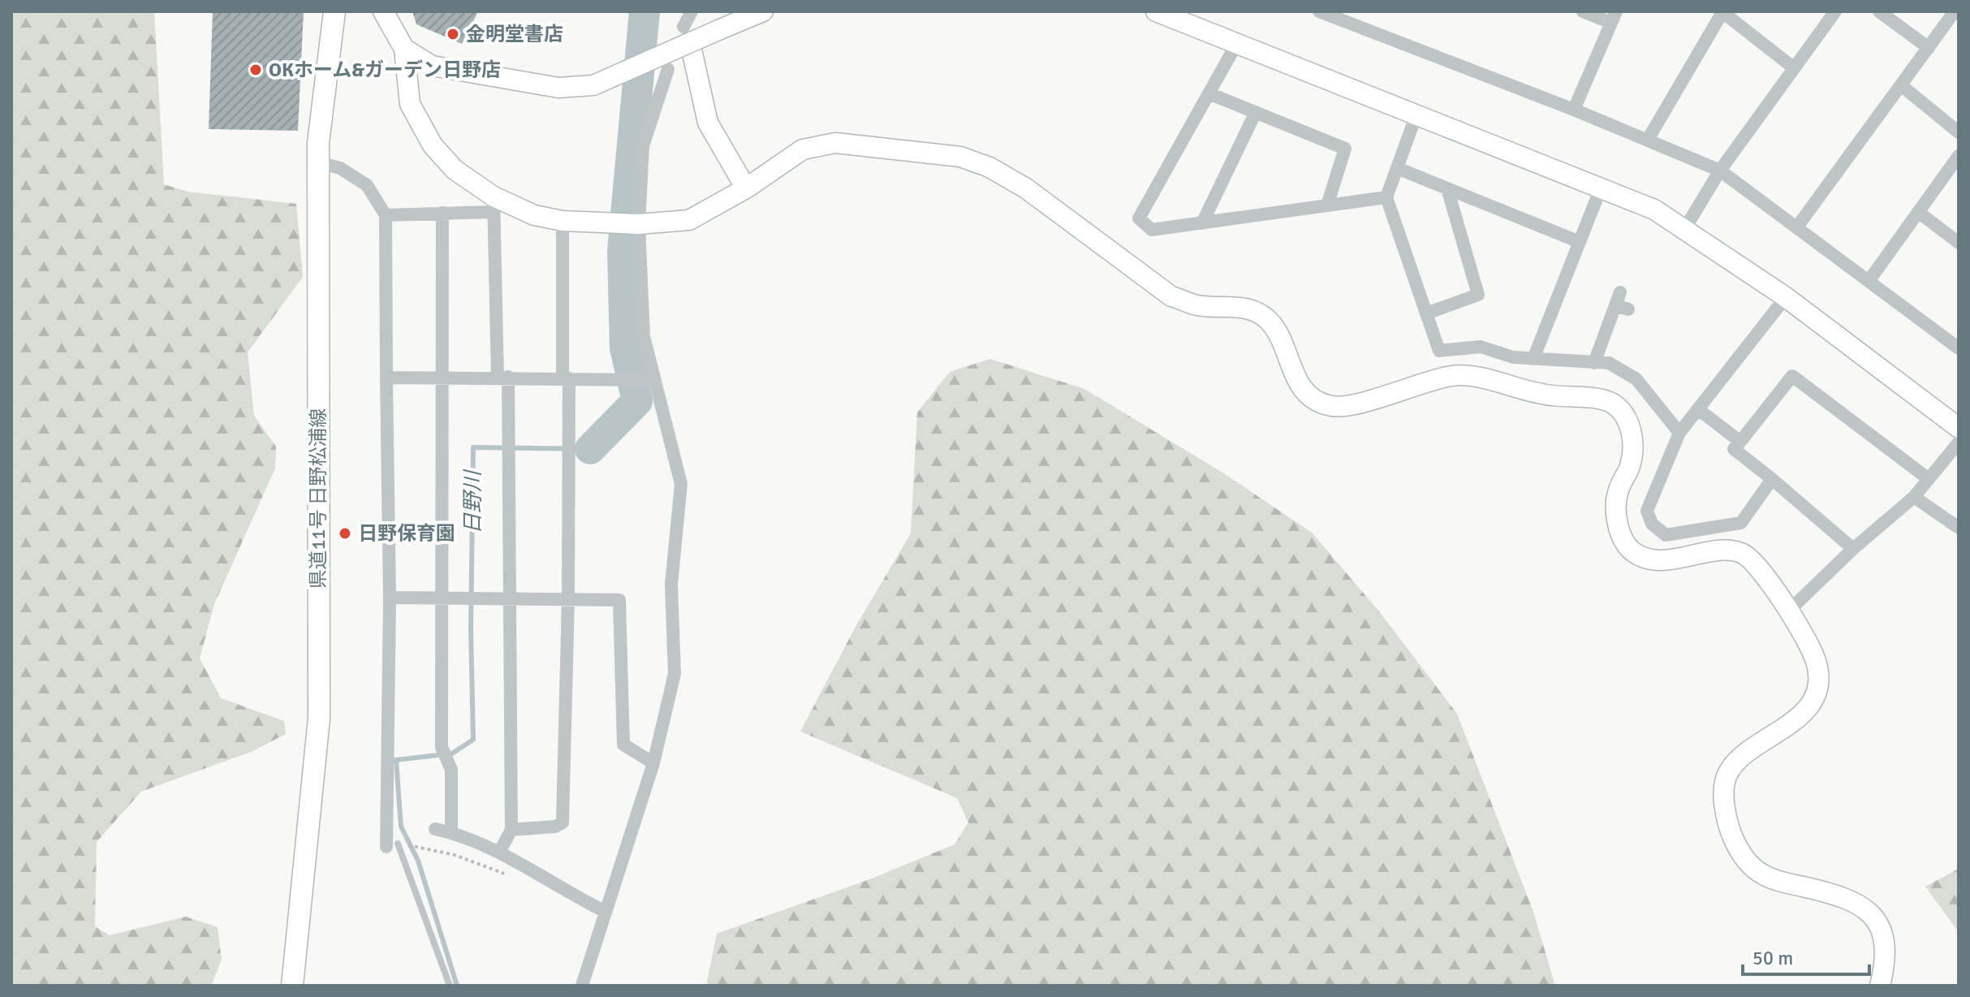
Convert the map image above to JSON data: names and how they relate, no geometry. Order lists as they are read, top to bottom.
{
  "streets": {
    "main road": ["県道11号 日野松浦線"]
  },
  "water": ["日野川"],
  "places": ["金明堂書店", "OKホーム&ガーデン日野店", "日野保育園"],
  "scale_bar": "50 m"
}
